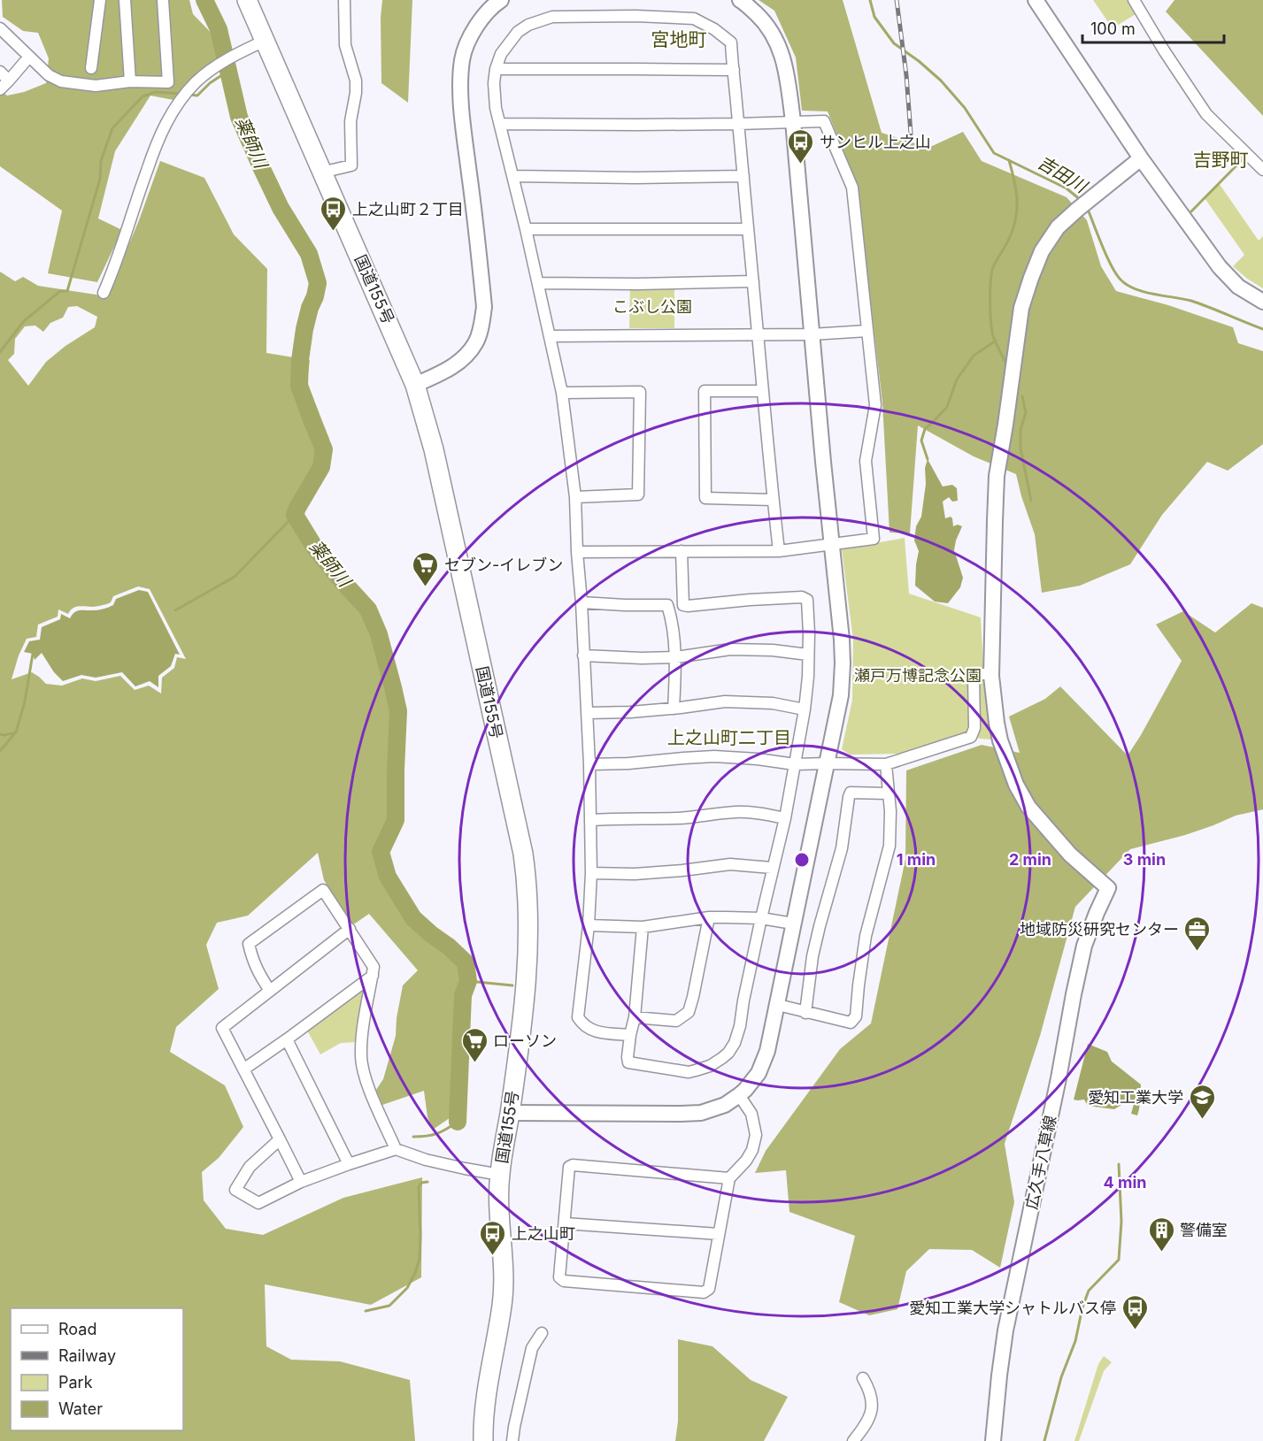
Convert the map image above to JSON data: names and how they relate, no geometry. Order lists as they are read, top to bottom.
{
  "streets": {
    "highway": ["国道155号"],
    "street": ["広久手八草線"]
  },
  "districts": ["宮地町", "吉野町", "上之山町二丁目"],
  "water": ["薬師川", "吉田川"],
  "parks": ["こぶし公園", "瀬戸万博記念公園"],
  "places": {
    "bus stop": [
      "サンヒル上之山",
      "上之山町２丁目",
      "上之山町",
      "愛知工業大学シャトルバス停"
    ],
    "supermarket": ["セブン-イレブン", "ローソン"],
    "office": ["地域防災研究センター"],
    "school or university": ["愛知工業大学"],
    "building": ["警備室"]
  },
  "legend": [
    "Road",
    "Railway",
    "Park",
    "Water"
  ],
  "scale_bar": "100 m",
  "rings": [
    "1 min",
    "2 min",
    "3 min",
    "4 min"
  ]
}
